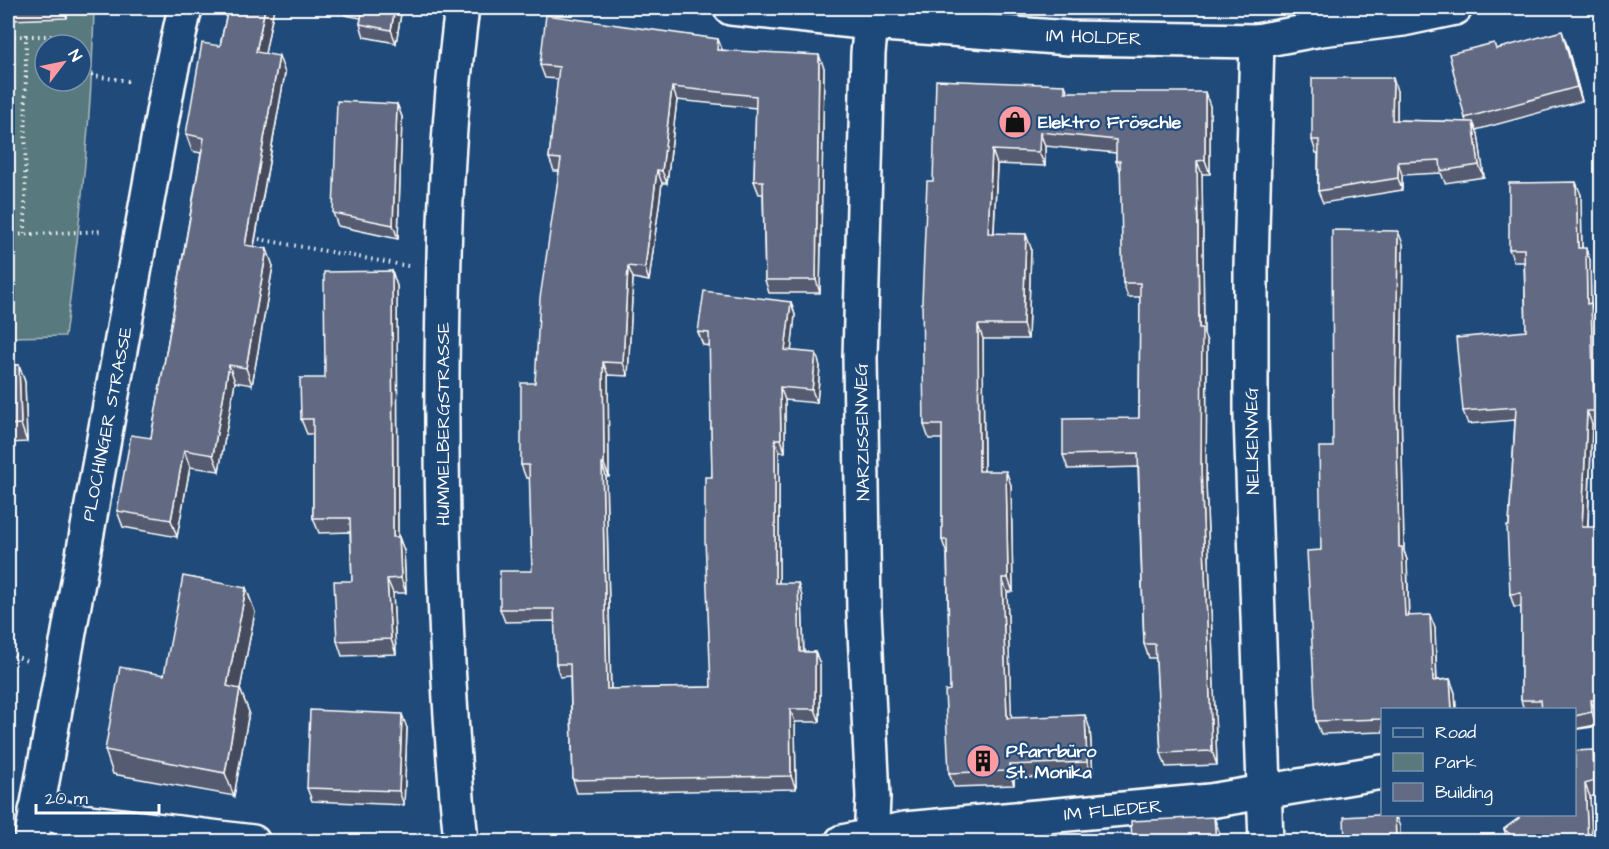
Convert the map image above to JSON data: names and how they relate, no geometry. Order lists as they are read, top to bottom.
{
  "streets": {
    "street": [
      "IM HOLDER",
      "PLOCHINGER STRASSE",
      "HUMMELBERGSTRASSE",
      "NARZISSENWEG",
      "NELKENWEG",
      "IM FLIEDER"
    ]
  },
  "crossings": [
    ["IM HOLDER", "NARZISSENWEG"],
    ["IM HOLDER", "NELKENWEG"],
    ["NARZISSENWEG", "IM FLIEDER"],
    ["NELKENWEG", "IM FLIEDER"]
  ],
  "places": {
    "shop": ["Elektro Fröschle"],
    "building": ["Pfarrbüro St. Monika"]
  },
  "legend": ["Road", "Park", "Building"],
  "scale_bar": "20 m",
  "north": "top right"
}
